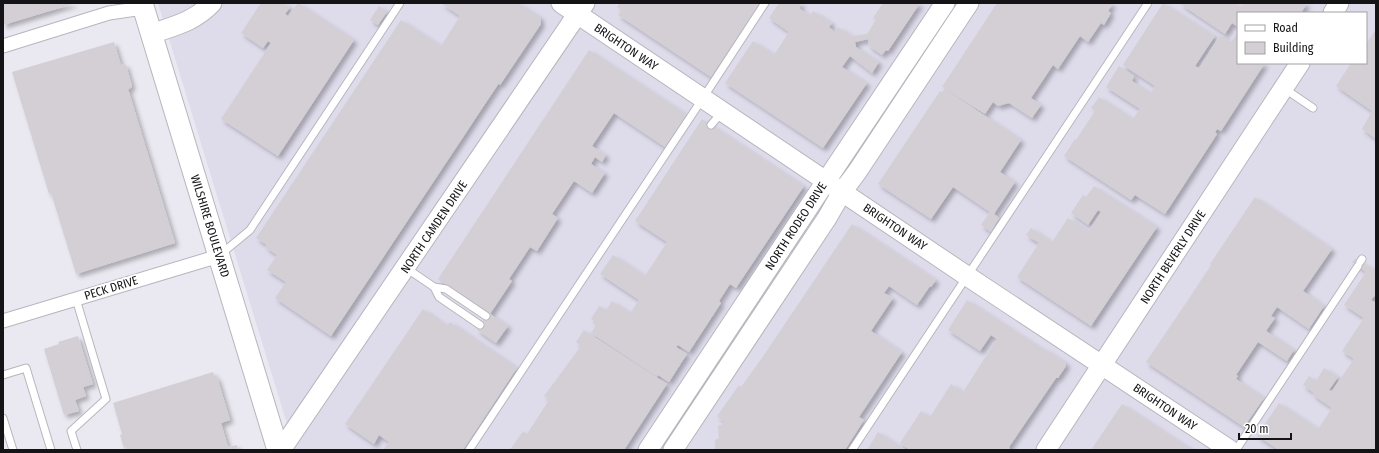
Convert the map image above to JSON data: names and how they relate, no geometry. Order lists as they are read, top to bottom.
{
  "streets": {
    "main road": ["WILSHIRE BOULEVARD"],
    "street": [
      "BRIGHTON WAY",
      "NORTH RODEO DRIVE",
      "NORTH CAMDEN DRIVE",
      "NORTH BEVERLY DRIVE",
      "PECK DRIVE"
    ]
  },
  "crossings": [
    ["BRIGHTON WAY", "NORTH RODEO DRIVE"],
    ["BRIGHTON WAY", "NORTH CAMDEN DRIVE"],
    ["BRIGHTON WAY", "NORTH BEVERLY DRIVE"],
    ["WILSHIRE BOULEVARD", "NORTH CAMDEN DRIVE"],
    ["WILSHIRE BOULEVARD", "PECK DRIVE"]
  ],
  "legend": ["Road", "Building"],
  "scale_bar": "20 m"
}
